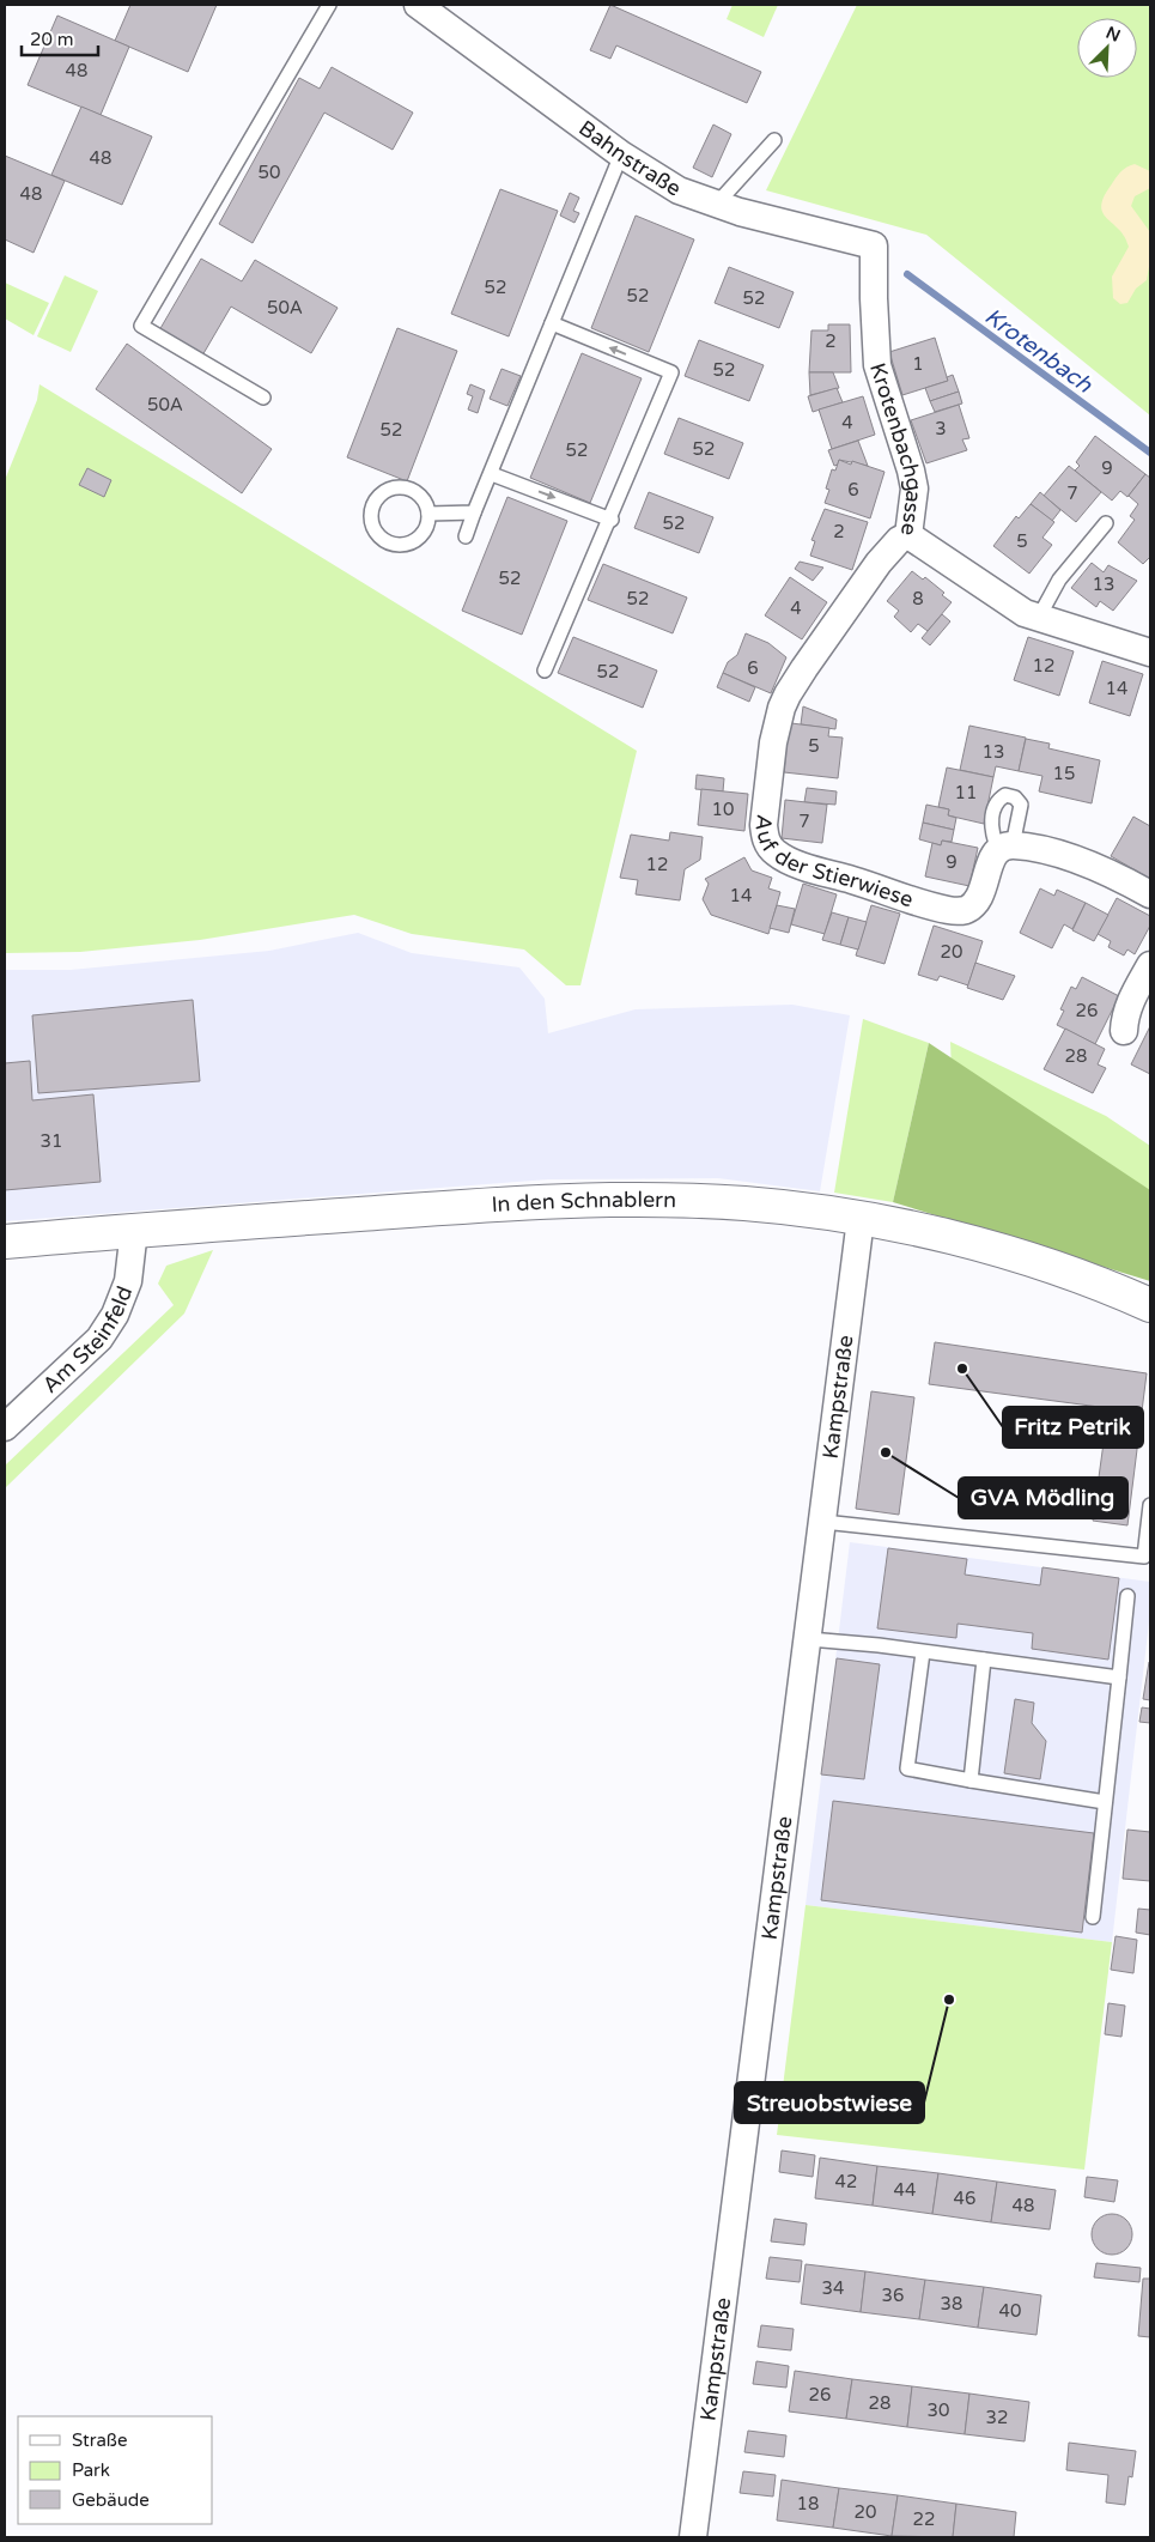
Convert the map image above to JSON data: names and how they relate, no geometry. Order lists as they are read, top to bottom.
{
  "streets": {
    "street": [
      "Bahnstraße",
      "Krotenbachgasse",
      "Auf der Stierwiese",
      "In den Schnablern",
      "Am Steinfeld",
      "Kampstraße"
    ]
  },
  "crossings": [
    ["Bahnstraße", "Krotenbachgasse"],
    ["Krotenbachgasse", "Auf der Stierwiese"],
    ["In den Schnablern", "Am Steinfeld"],
    ["In den Schnablern", "Kampstraße"]
  ],
  "water": ["Krotenbach"],
  "places": ["Fritz Petrik", "GVA Mödling", "Streuobstwiese"],
  "house_numbers": [
    "48",
    "48",
    "50",
    "48",
    "52",
    "52",
    "52",
    "50A",
    "2",
    "1",
    "52",
    "50A",
    "4",
    "3",
    "52",
    "52",
    "52",
    "9",
    "6",
    "7",
    "52",
    "2",
    "5",
    "52",
    "13",
    "52",
    "8",
    "4",
    "12",
    "6",
    "52",
    "14",
    "5",
    "13",
    "15",
    "11",
    "10",
    "7",
    "9",
    "12",
    "14",
    "20",
    "26",
    "28",
    "31",
    "42",
    "44",
    "46",
    "48",
    "34",
    "36",
    "38",
    "40",
    "26",
    "28",
    "30",
    "32",
    "18",
    "20",
    "22"
  ],
  "legend": ["Straße", "Park", "Gebäude"],
  "scale_bar": "20 m",
  "north": "top right"
}
